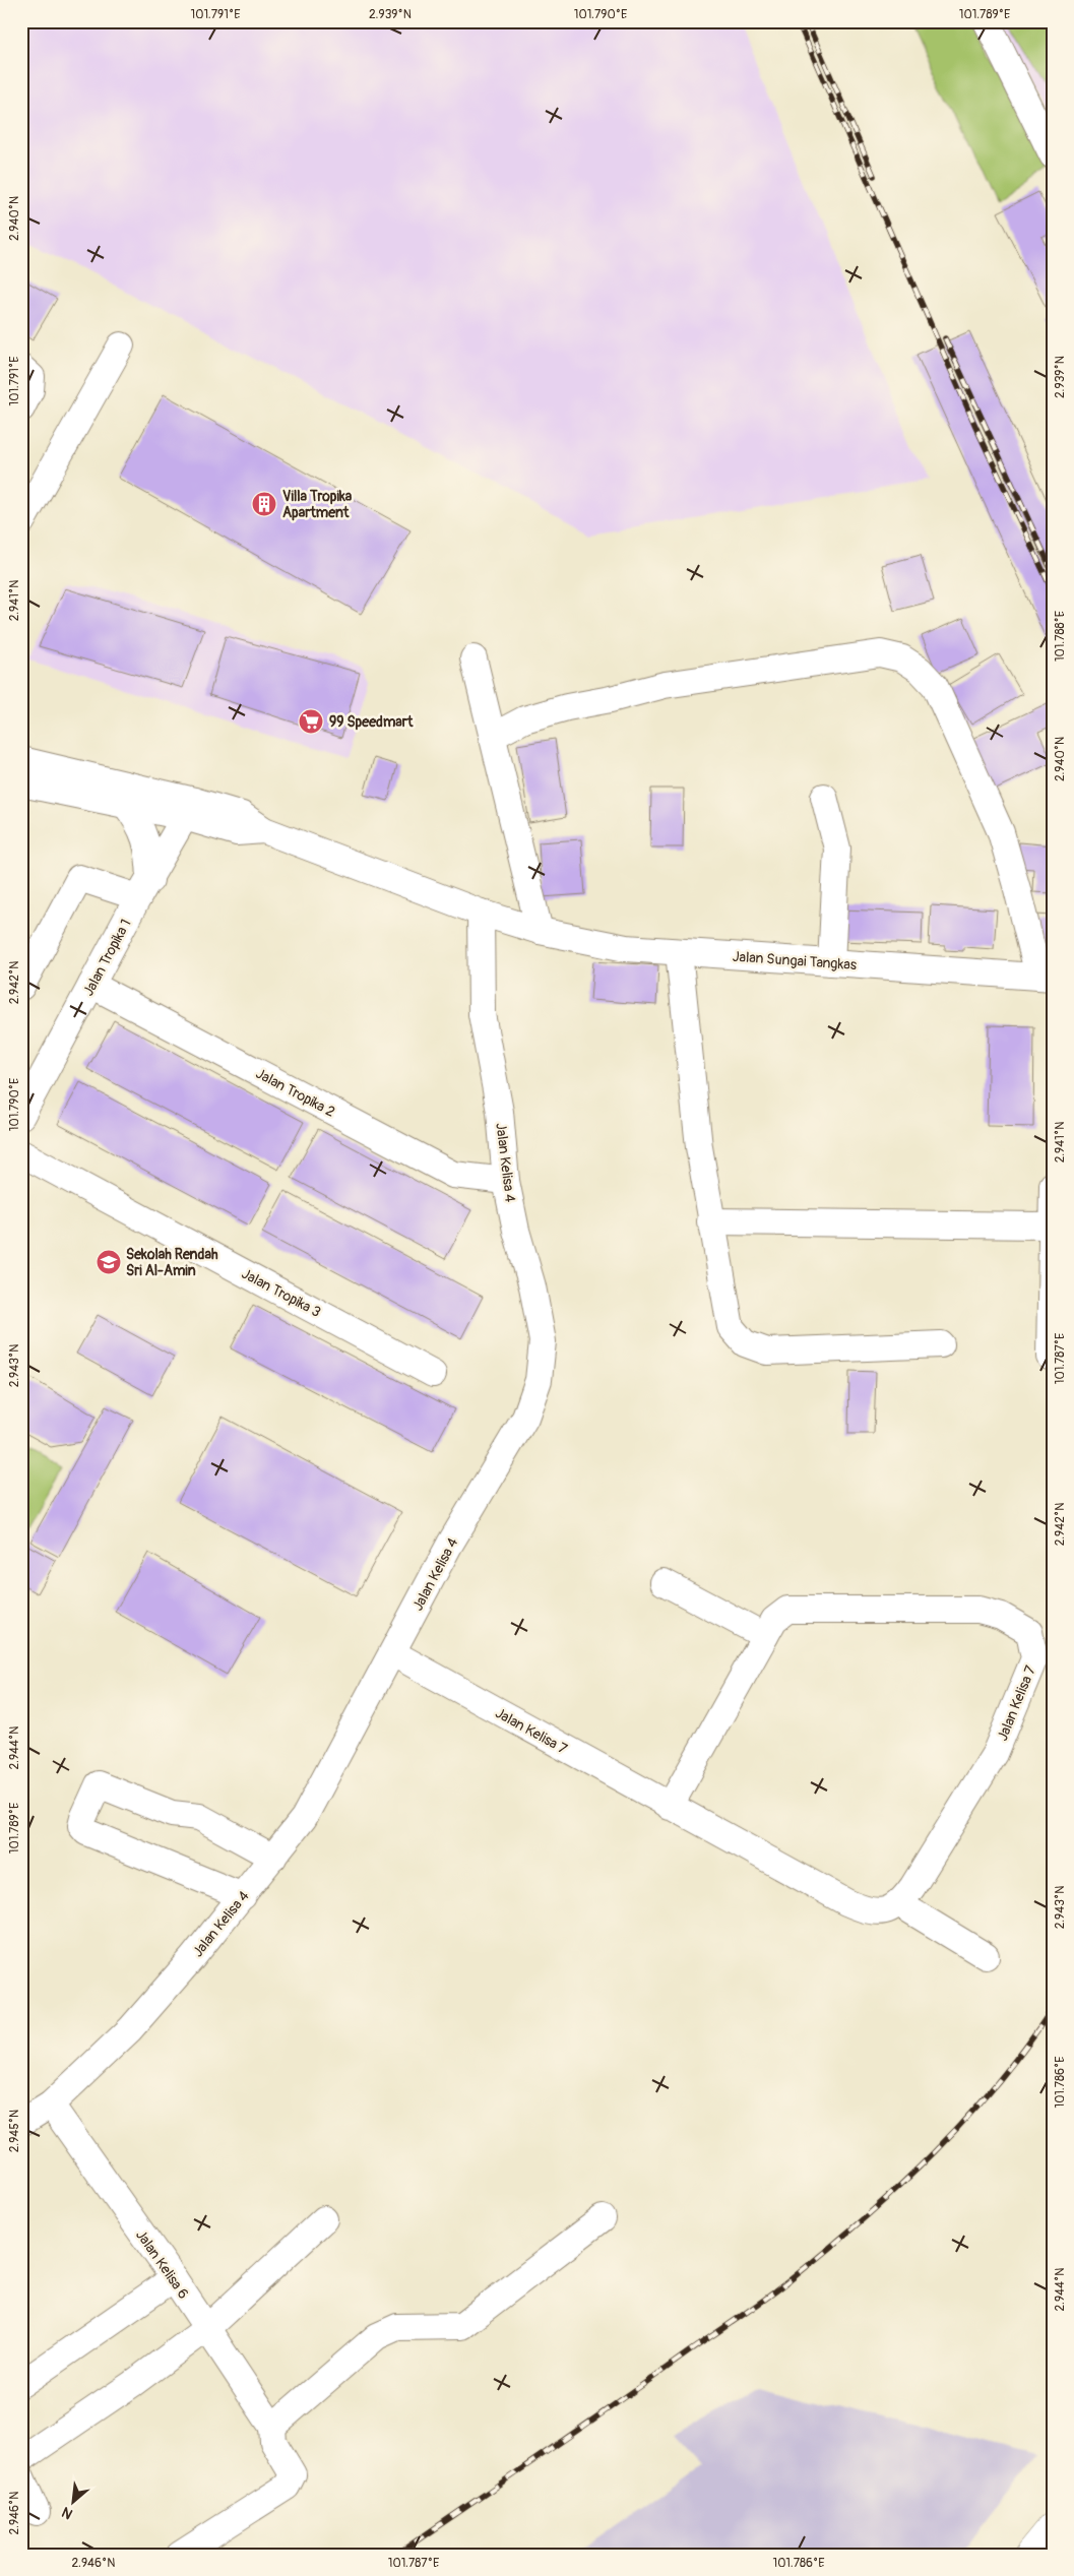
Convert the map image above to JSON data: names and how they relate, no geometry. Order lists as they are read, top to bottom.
{
  "streets": {
    "street": [
      "Jalan Tropika 1",
      "Jalan Sungai Tangkas",
      "Jalan Tropika 2",
      "Jalan Kelisa 4",
      "Jalan Tropika 3",
      "Jalan Kelisa 7",
      "Jalan Kelisa 6"
    ]
  },
  "crossings": [
    ["Jalan Tropika 1", "Jalan Tropika 2"],
    ["Jalan Sungai Tangkas", "Jalan Kelisa 4"],
    ["Jalan Tropika 2", "Jalan Kelisa 4"],
    ["Jalan Kelisa 4", "Jalan Kelisa 7"],
    ["Jalan Kelisa 4", "Jalan Kelisa 6"]
  ],
  "places": {
    "building": ["Villa Tropika Apartment"],
    "supermarket": ["99 Speedmart"],
    "school or university": ["Sekolah Rendah Sri Al-Amin"]
  },
  "north": "bottom left",
  "coordinates": [
    "101.791°E",
    "2.939°N",
    "101.790°E",
    "101.789°E",
    "2.940°N",
    "2.941°N",
    "101.788°E",
    "2.942°N",
    "101.787°E",
    "2.943°N",
    "2.944°N",
    "101.786°E",
    "2.945°N",
    "2.946°N"
  ]
}
